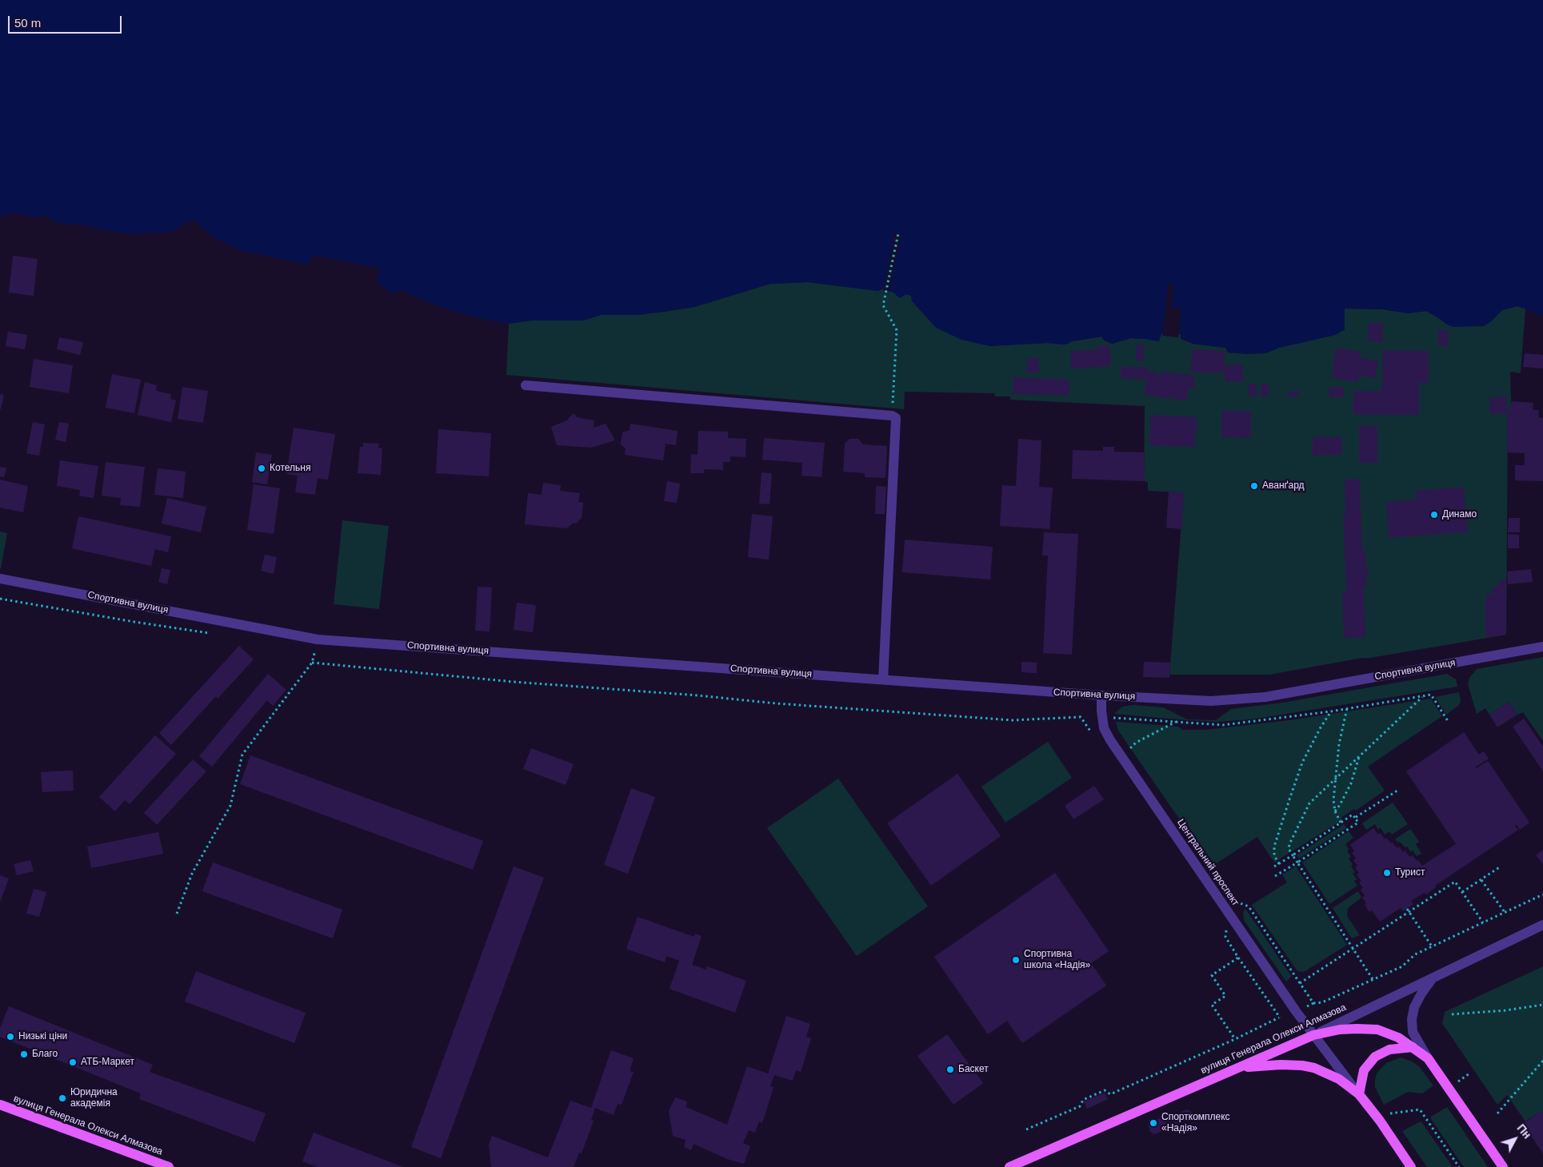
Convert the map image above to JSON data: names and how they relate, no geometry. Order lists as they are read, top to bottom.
{
  "streets": {
    "main road": ["Центральний проспект", "вулиця Генерала Олекси Алмазова"],
    "street": ["Спортивна вулиця"]
  },
  "crossings": [
    ["Спортивна вулиця", "Центральний проспект"],
    ["Центральний проспект", "вулиця Генерала Олекси Алмазова"]
  ],
  "places": [
    "Котельня",
    "Аванґард",
    "Динамо",
    "Турист",
    "Спортивна школа «Надія»",
    "Низькі ціни",
    "Благо",
    "АТБ-Маркет",
    "Баскет",
    "Юридична академія",
    "Спорткомплекс «Надія»"
  ],
  "scale_bar": "50 m",
  "north": "top right"
}
